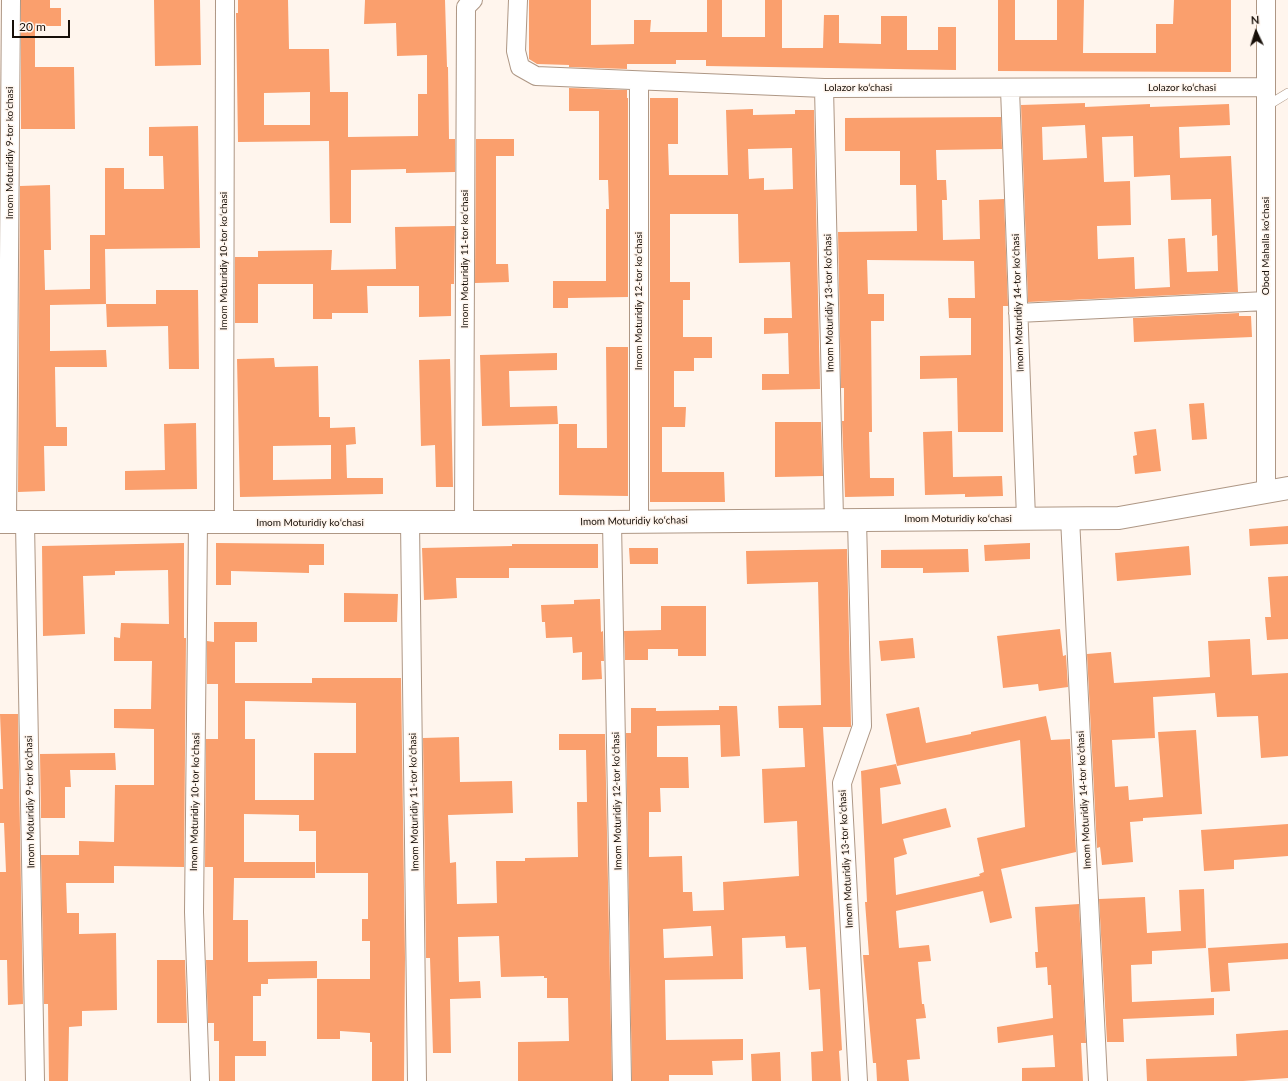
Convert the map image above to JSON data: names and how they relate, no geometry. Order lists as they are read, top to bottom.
{
  "streets": {
    "street": [
      "Lolazor ko‘chasi",
      "Imom Moturidiy 9-tor koʻchasi",
      "Obod Mahalla ko‘chasi",
      "Imom Moturidiy 11-tor koʻchasi",
      "Imom Moturidiy 10-tor koʻchasi",
      "Imom Moturidiy 12-tor koʻchasi",
      "Imom Moturidiy 13-tor koʻchasi",
      "Imom Moturidiy 14-tor koʻchasi",
      "Imom Moturidiy koʻchasi"
    ]
  },
  "crossings": [
    ["Lolazor ko‘chasi", "Obod Mahalla ko‘chasi"],
    ["Lolazor ko‘chasi", "Imom Moturidiy 12-tor koʻchasi"],
    ["Lolazor ko‘chasi", "Imom Moturidiy 13-tor koʻchasi"],
    ["Lolazor ko‘chasi", "Imom Moturidiy 14-tor koʻchasi"],
    ["Imom Moturidiy 9-tor koʻchasi", "Imom Moturidiy koʻchasi"],
    ["Obod Mahalla ko‘chasi", "Imom Moturidiy koʻchasi"],
    ["Imom Moturidiy 11-tor koʻchasi", "Imom Moturidiy koʻchasi"],
    ["Imom Moturidiy 10-tor koʻchasi", "Imom Moturidiy koʻchasi"],
    ["Imom Moturidiy 12-tor koʻchasi", "Imom Moturidiy koʻchasi"],
    ["Imom Moturidiy 13-tor koʻchasi", "Imom Moturidiy koʻchasi"],
    ["Imom Moturidiy 14-tor koʻchasi", "Imom Moturidiy koʻchasi"]
  ],
  "scale_bar": "20 m",
  "north": "top"
}
